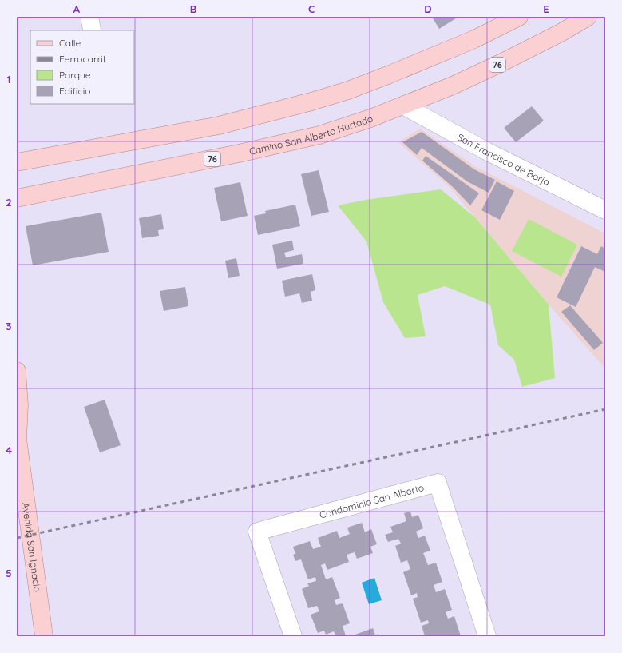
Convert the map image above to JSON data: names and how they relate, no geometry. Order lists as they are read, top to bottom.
{
  "streets": {
    "main road": ["76", "Camino San Alberto Hurtado", "Avenida San Ignacio"],
    "street": ["San Francisco de Borja", "Condominio San Alberto"]
  },
  "crossings": [
    ["Camino San Alberto Hurtado", "San Francisco de Borja"]
  ],
  "legend": [
    "Calle",
    "Ferrocarril",
    "Parque",
    "Edificio"
  ],
  "grid": {
    "columns": [
      "A",
      "B",
      "C",
      "D",
      "E"
    ],
    "rows": [
      "1",
      "2",
      "3",
      "4",
      "5"
    ]
  }
}
